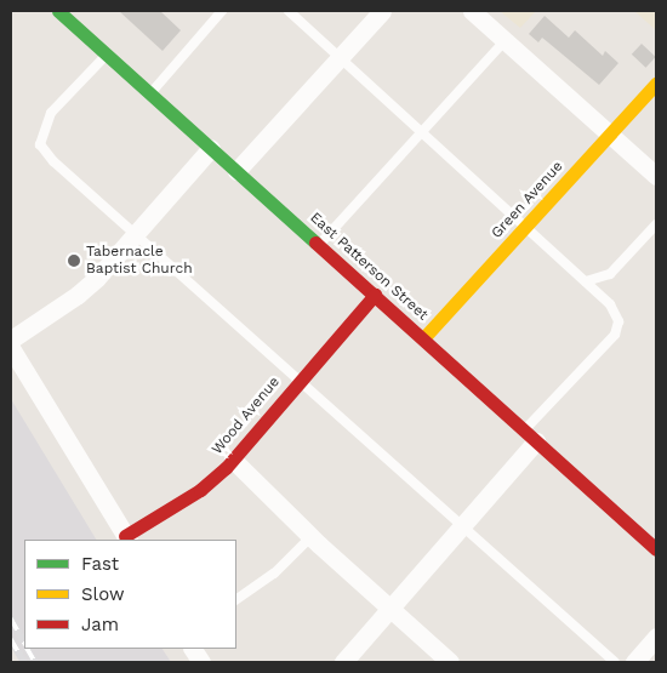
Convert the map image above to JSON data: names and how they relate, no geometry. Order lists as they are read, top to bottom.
{
  "streets": {
    "street": ["Green Avenue", "East Patterson Street", "Wood Avenue"]
  },
  "crossings": [
    ["Green Avenue", "East Patterson Street"],
    ["East Patterson Street", "Wood Avenue"]
  ],
  "places": ["Tabernacle Baptist Church"],
  "legend": ["Fast", "Slow", "Jam"]
}
